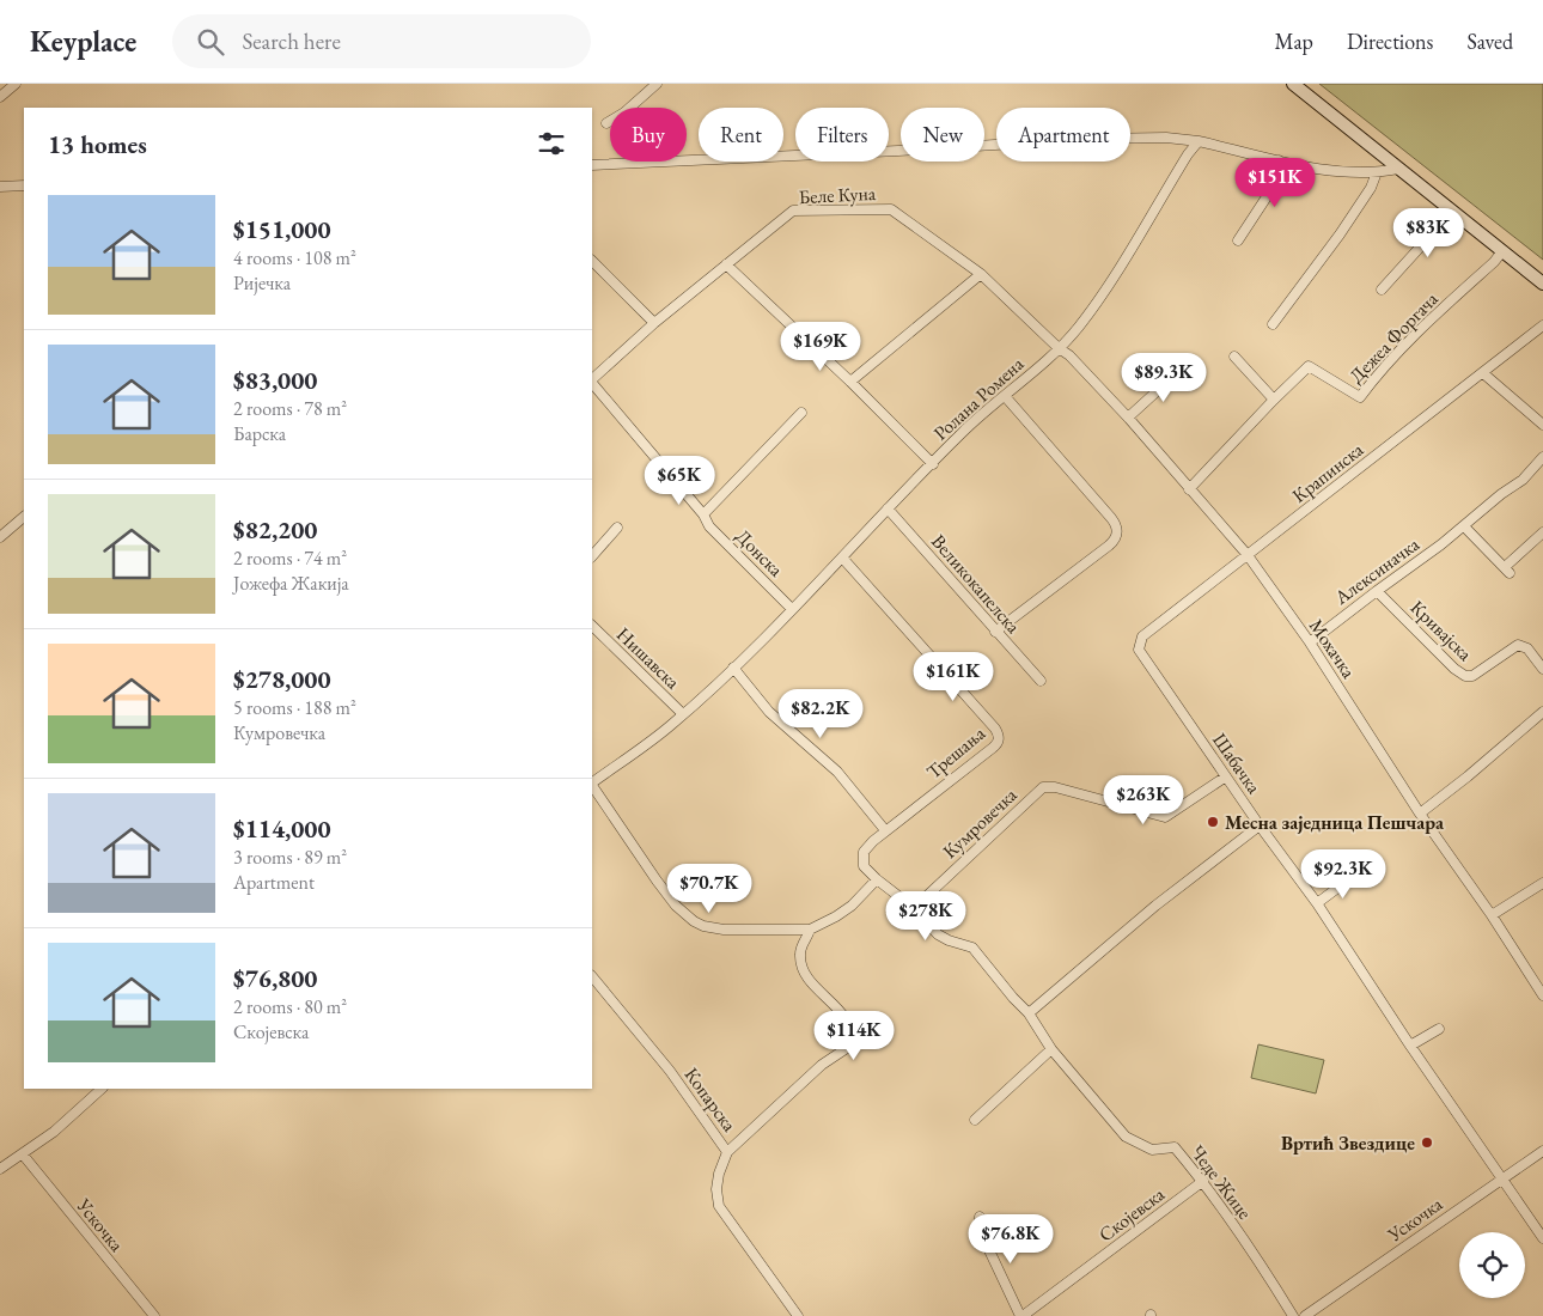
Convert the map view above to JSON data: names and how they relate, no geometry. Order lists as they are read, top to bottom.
{
  "streets": {
    "street": [
      "Беле Куна",
      "Дежеа Форгача",
      "Ролана Ромена",
      "Крапинска",
      "Донска",
      "Алексиначка",
      "Великокапелска",
      "Кривајска",
      "Мохачка",
      "Нишавска",
      "Трешања",
      "Шабачка",
      "Кумровечка",
      "Копарска",
      "Чеде Жице",
      "Скојевска",
      "Ускочка"
    ]
  },
  "crossings": [
    ["Беле Куна", "Ролана Ромена"],
    ["Беле Куна", "Мохачка"],
    ["Дежеа Форгача", "Мохачка"],
    ["Ролана Ромена", "Донска"],
    ["Ролана Ромена", "Великокапелска"],
    ["Ролана Ромена", "Мохачка"],
    ["Ролана Ромена", "Нишавска"],
    ["Ролана Ромена", "Трешања"],
    ["Крапинска", "Мохачка"],
    ["Крапинска", "Шабачка"],
    ["Алексиначка", "Кривајска"],
    ["Алексиначка", "Мохачка"],
    ["Шабачка", "Кумровечка"],
    ["Шабачка", "Ускочка"],
    ["Чеде Жице", "Скојевска"]
  ],
  "places": ["Месна заједница Пешчара", "Вртић Звездице"],
  "page": {
    "header": "Keyplace",
    "search": "Search here",
    "nav": ["Map", "Directions", "Saved"],
    "chip": [
      "Buy",
      "Rent",
      "Filters",
      "New",
      "Apartment"
    ],
    "heading": "13 homes",
    "price": [
      "$151K",
      "$83K",
      "$169K",
      "$89.3K",
      "$65K",
      "$161K",
      "$82.2K",
      "$263K",
      "$92.3K",
      "$70.7K",
      "$278K",
      "$114K",
      "$76.8K"
    ],
    "list": [
      {
        "name": "$151,000",
        "note": "4 rooms · 108 m² · Ријечка"
      },
      {
        "name": "$83,000",
        "note": "2 rooms · 78 m² · Барска"
      },
      {
        "name": "$82,200",
        "note": "2 rooms · 74 m² · Јожефа Жакија"
      },
      {
        "name": "$278,000",
        "note": "5 rooms · 188 m² · Кумровечка"
      },
      {
        "name": "$114,000",
        "note": "3 rooms · 89 m² · Apartment"
      },
      {
        "name": "$76,800",
        "note": "2 rooms · 80 m² · Скојевска"
      }
    ]
  }
}
